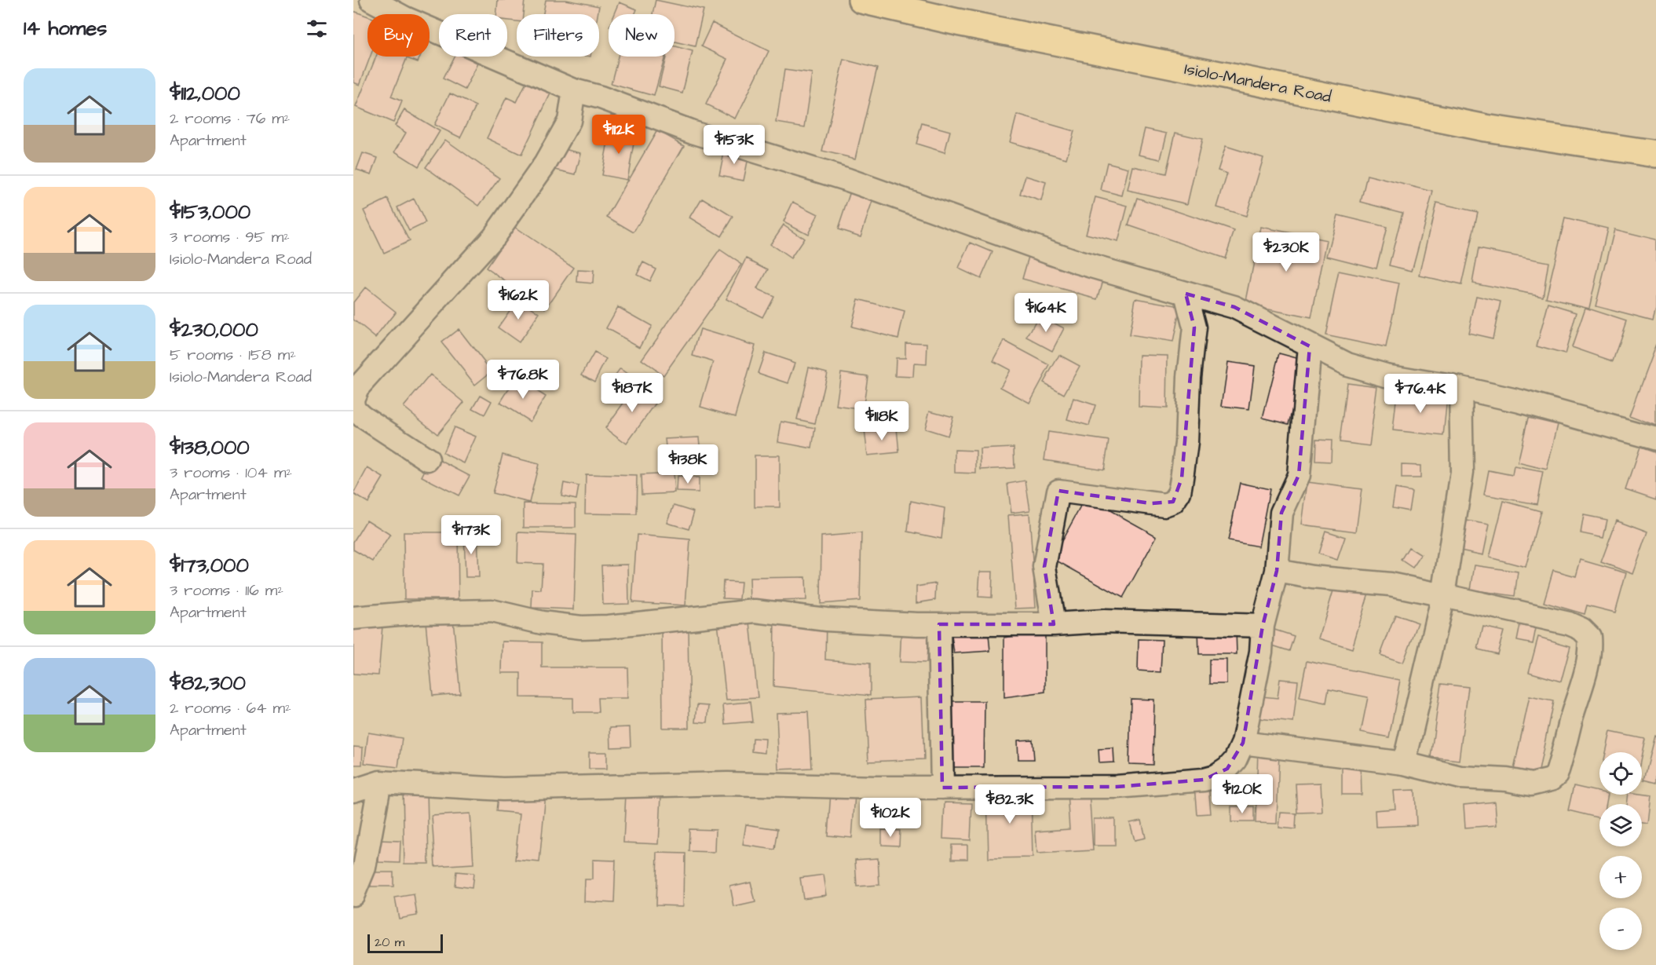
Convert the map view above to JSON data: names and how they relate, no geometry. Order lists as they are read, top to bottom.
{
  "streets": {
    "highway": ["Isiolo-Mandera Road"]
  },
  "scale_bar": "20 m",
  "page": {
    "heading": "14 homes",
    "chip": [
      "Buy",
      "Rent",
      "Filters",
      "New"
    ],
    "list": [
      {
        "name": "$112,000",
        "note": "2 rooms · 76 m² · Apartment"
      },
      {
        "name": "$153,000",
        "note": "3 rooms · 95 m² · Isiolo-Mandera Road"
      },
      {
        "name": "$230,000",
        "note": "5 rooms · 158 m² · Isiolo-Mandera Road"
      },
      {
        "name": "$138,000",
        "note": "3 rooms · 104 m² · Apartment"
      },
      {
        "name": "$173,000",
        "note": "3 rooms · 116 m² · Apartment"
      },
      {
        "name": "$82,300",
        "note": "2 rooms · 64 m² · Apartment"
      }
    ],
    "price": [
      "$112K",
      "$153K",
      "$230K",
      "$162K",
      "$164K",
      "$76.8K",
      "$187K",
      "$76.4K",
      "$118K",
      "$138K",
      "$173K",
      "$120K",
      "$82.3K",
      "$102K"
    ],
    "map_buttons": ["+", "−"],
    "scale": "20 m"
  }
}
